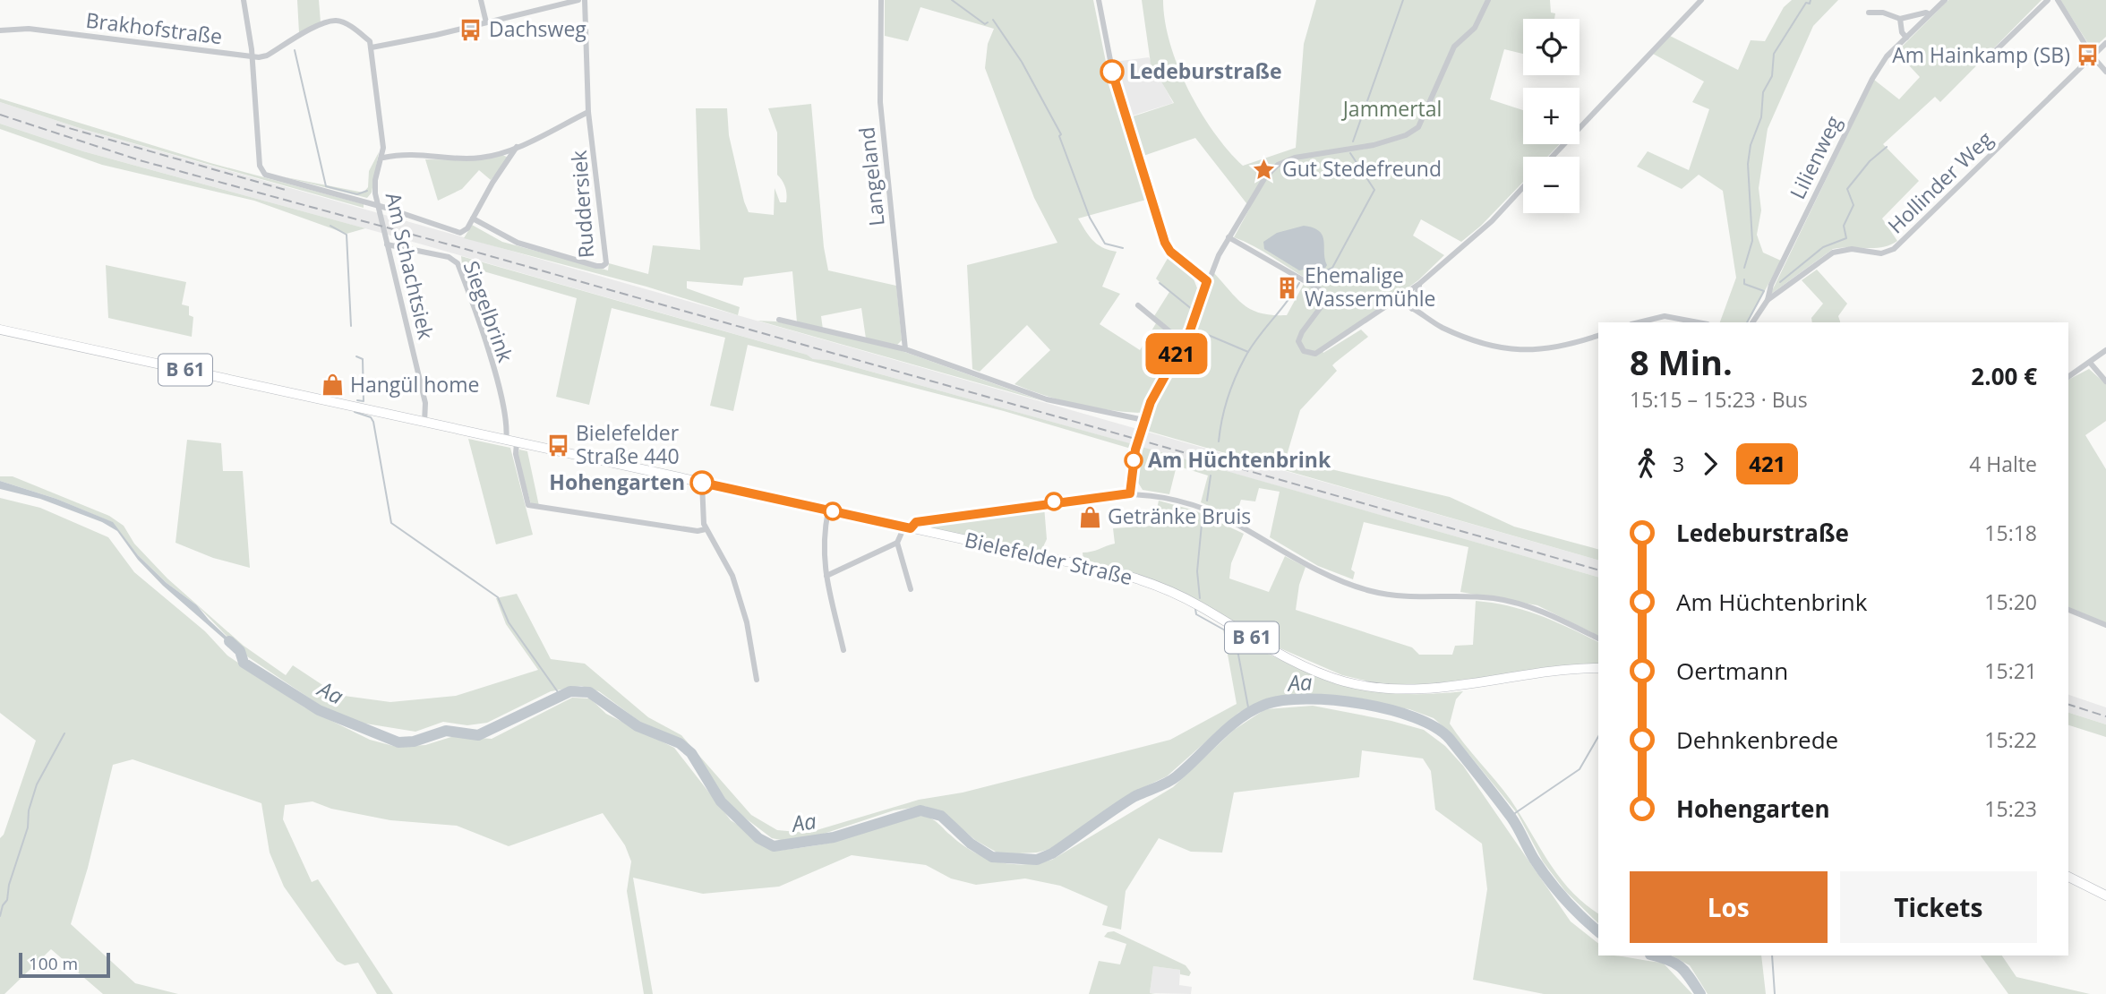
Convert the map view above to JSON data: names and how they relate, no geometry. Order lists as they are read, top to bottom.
{
  "streets": {
    "main road": ["B 61", "Bielefelder Straße"],
    "street": [
      "Brakhofstraße",
      "Lilienweg",
      "Langeland",
      "Hollinder Weg",
      "Ruddersiek",
      "Am Schachtsiek",
      "Siegelbrink"
    ]
  },
  "crossings": [
    ["Brakhofstraße", "Am Schachtsiek"],
    ["Lilienweg", "Hollinder Weg"],
    ["Am Schachtsiek", "Siegelbrink"],
    ["Am Schachtsiek", "Bielefelder Straße"],
    ["Siegelbrink", "Bielefelder Straße"]
  ],
  "water": ["Aa"],
  "parks": ["Jammertal"],
  "places": {
    "bus stop": ["Dachsweg", "Am Hainkamp (SB)", "Bielefelder Straße 440"],
    "other": ["Ledeburstraße", "Am Hüchtenbrink", "Hohengarten"],
    "place": ["Gut Stedefreund"],
    "building": ["Ehemalige Wassermühle"],
    "shop": ["Hangül home", "Getränke Bruis"]
  },
  "lines": ["bus line 421"],
  "scale_bar": "100 m",
  "page": {
    "on_map": "421",
    "map_buttons": ["+", "−"],
    "heading": ["8 Min.", "15:15 – 15:23 · Bus", "2.00 €"],
    "legs": ["3", "421", "4 Halte"],
    "list": [
      {
        "name": "Ledeburstraße",
        "value": "15:18"
      },
      {
        "name": "Am Hüchtenbrink",
        "value": "15:20"
      },
      {
        "name": "Oertmann",
        "value": "15:21"
      },
      {
        "name": "Dehnkenbrede",
        "value": "15:22"
      },
      {
        "name": "Hohengarten",
        "value": "15:23"
      }
    ],
    "buttons": ["Los", "Tickets"],
    "scale": "100 m"
  }
}
